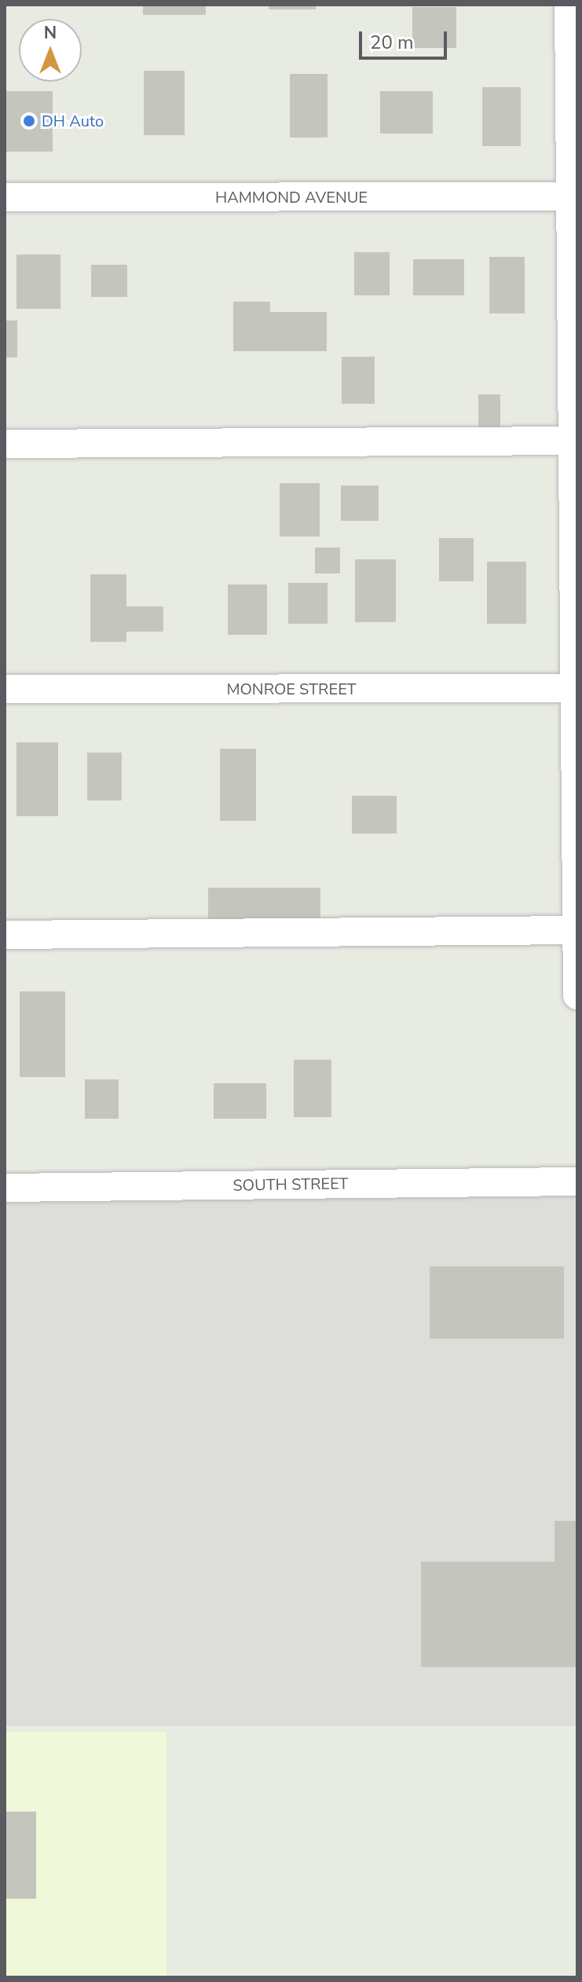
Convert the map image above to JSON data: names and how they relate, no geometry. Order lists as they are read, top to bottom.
{
  "streets": {
    "street": ["HAMMOND AVENUE", "MONROE STREET", "SOUTH STREET"]
  },
  "places": ["DH Auto"],
  "scale_bar": "20 m",
  "north": "top"
}
